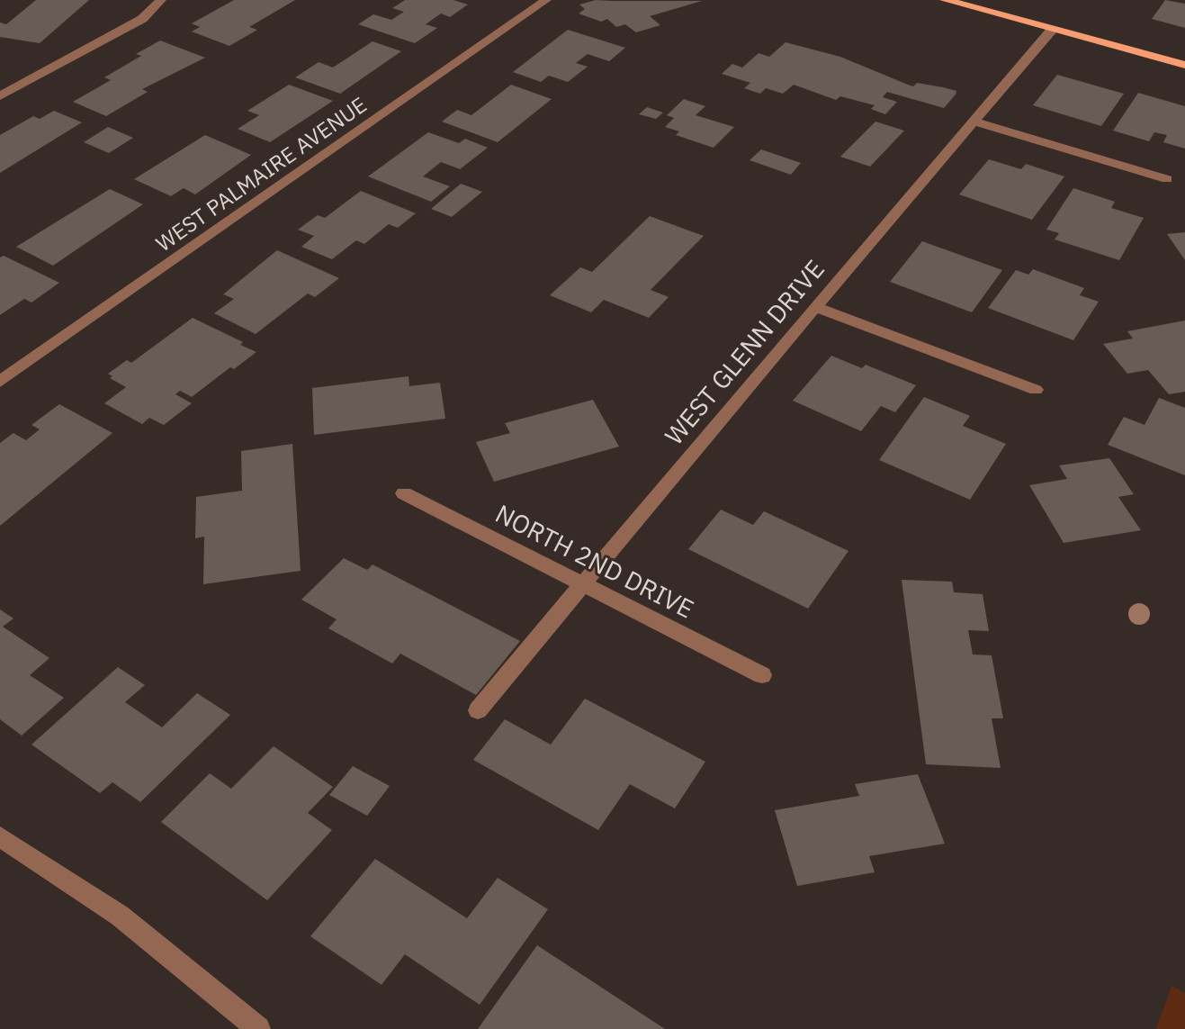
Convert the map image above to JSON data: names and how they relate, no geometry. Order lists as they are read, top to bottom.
{
  "streets": {
    "street": ["WEST PALMAIRE AVENUE", "WEST GLENN DRIVE", "NORTH 2ND DRIVE"]
  },
  "crossings": [
    ["WEST GLENN DRIVE", "NORTH 2ND DRIVE"]
  ]
}
